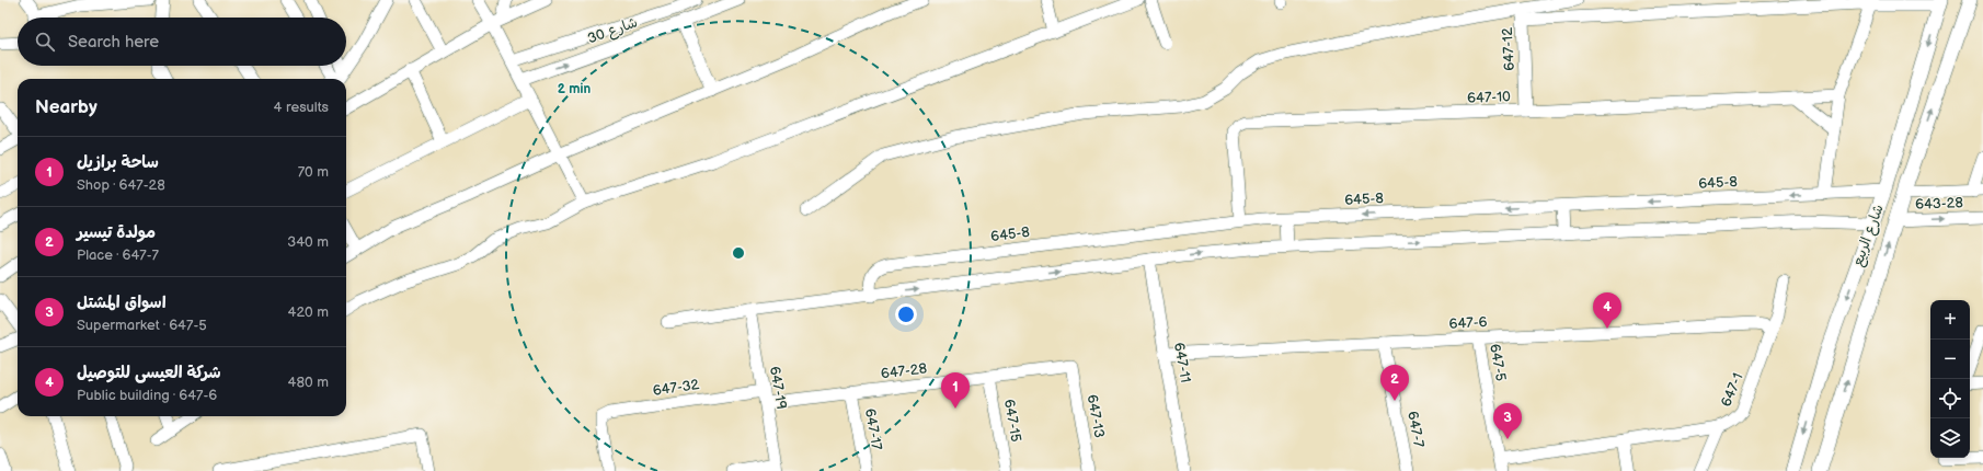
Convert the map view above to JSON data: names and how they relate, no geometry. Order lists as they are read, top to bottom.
{
  "streets": {
    "main road": ["شارع الربيع"],
    "street": [
      "شارع 30",
      "647-12",
      "647-10",
      "645-8",
      "643-28",
      "647-6",
      "647-11",
      "647-5",
      "647-28",
      "647-32",
      "647-19",
      "647-1",
      "647-13",
      "647-15",
      "647-17",
      "647-7"
    ]
  },
  "crossings": [
    ["647-12", "647-10"],
    ["647-10", "645-8"],
    ["645-8", "شارع الربيع"],
    ["643-28", "شارع الربيع"],
    ["647-6", "647-11"],
    ["647-6", "647-5"],
    ["647-6", "647-1"],
    ["647-6", "647-7"],
    ["647-28", "647-32"],
    ["647-28", "647-19"],
    ["647-28", "647-13"],
    ["647-28", "647-15"],
    ["647-28", "647-17"],
    ["647-32", "647-19"]
  ],
  "page": {
    "search": "Search here",
    "heading": ["Nearby", "4 results"],
    "list": [
      {
        "mark": "1",
        "name": "ساحة برازيل",
        "note": "Shop · 647-28",
        "value": "70 m"
      },
      {
        "mark": "2",
        "name": "مولدة تيسير",
        "note": "Place · 647-7",
        "value": "340 m"
      },
      {
        "mark": "3",
        "name": "اسواق المشتل",
        "note": "Supermarket · 647-5",
        "value": "420 m"
      },
      {
        "mark": "4",
        "name": "شركة العيسى للتوصيل",
        "note": "Public building · 647-6",
        "value": "480 m"
      }
    ],
    "pins": [
      "4",
      "2",
      "1",
      "3"
    ],
    "map_buttons": ["+", "−"]
  },
  "rings": ["2 min"]
}
